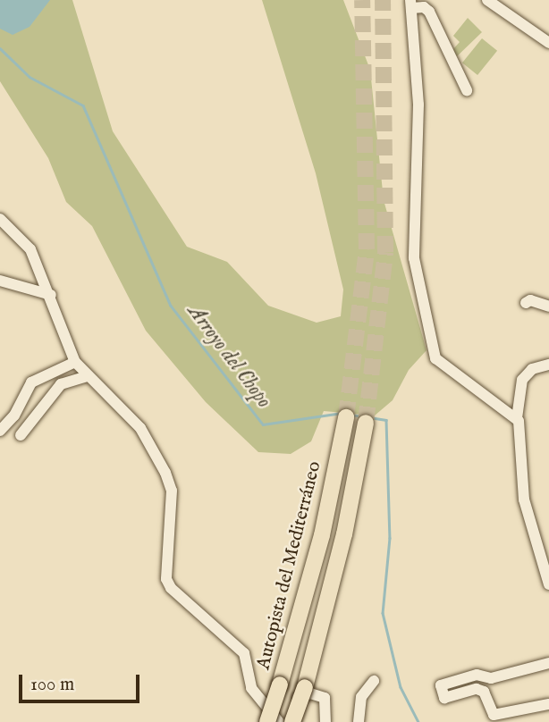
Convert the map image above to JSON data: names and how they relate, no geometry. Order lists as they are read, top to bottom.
{
  "streets": {
    "highway": ["Autopista del Mediterráneo"]
  },
  "water": ["Arroyo del Chopo"],
  "scale_bar": "100 m"
}
